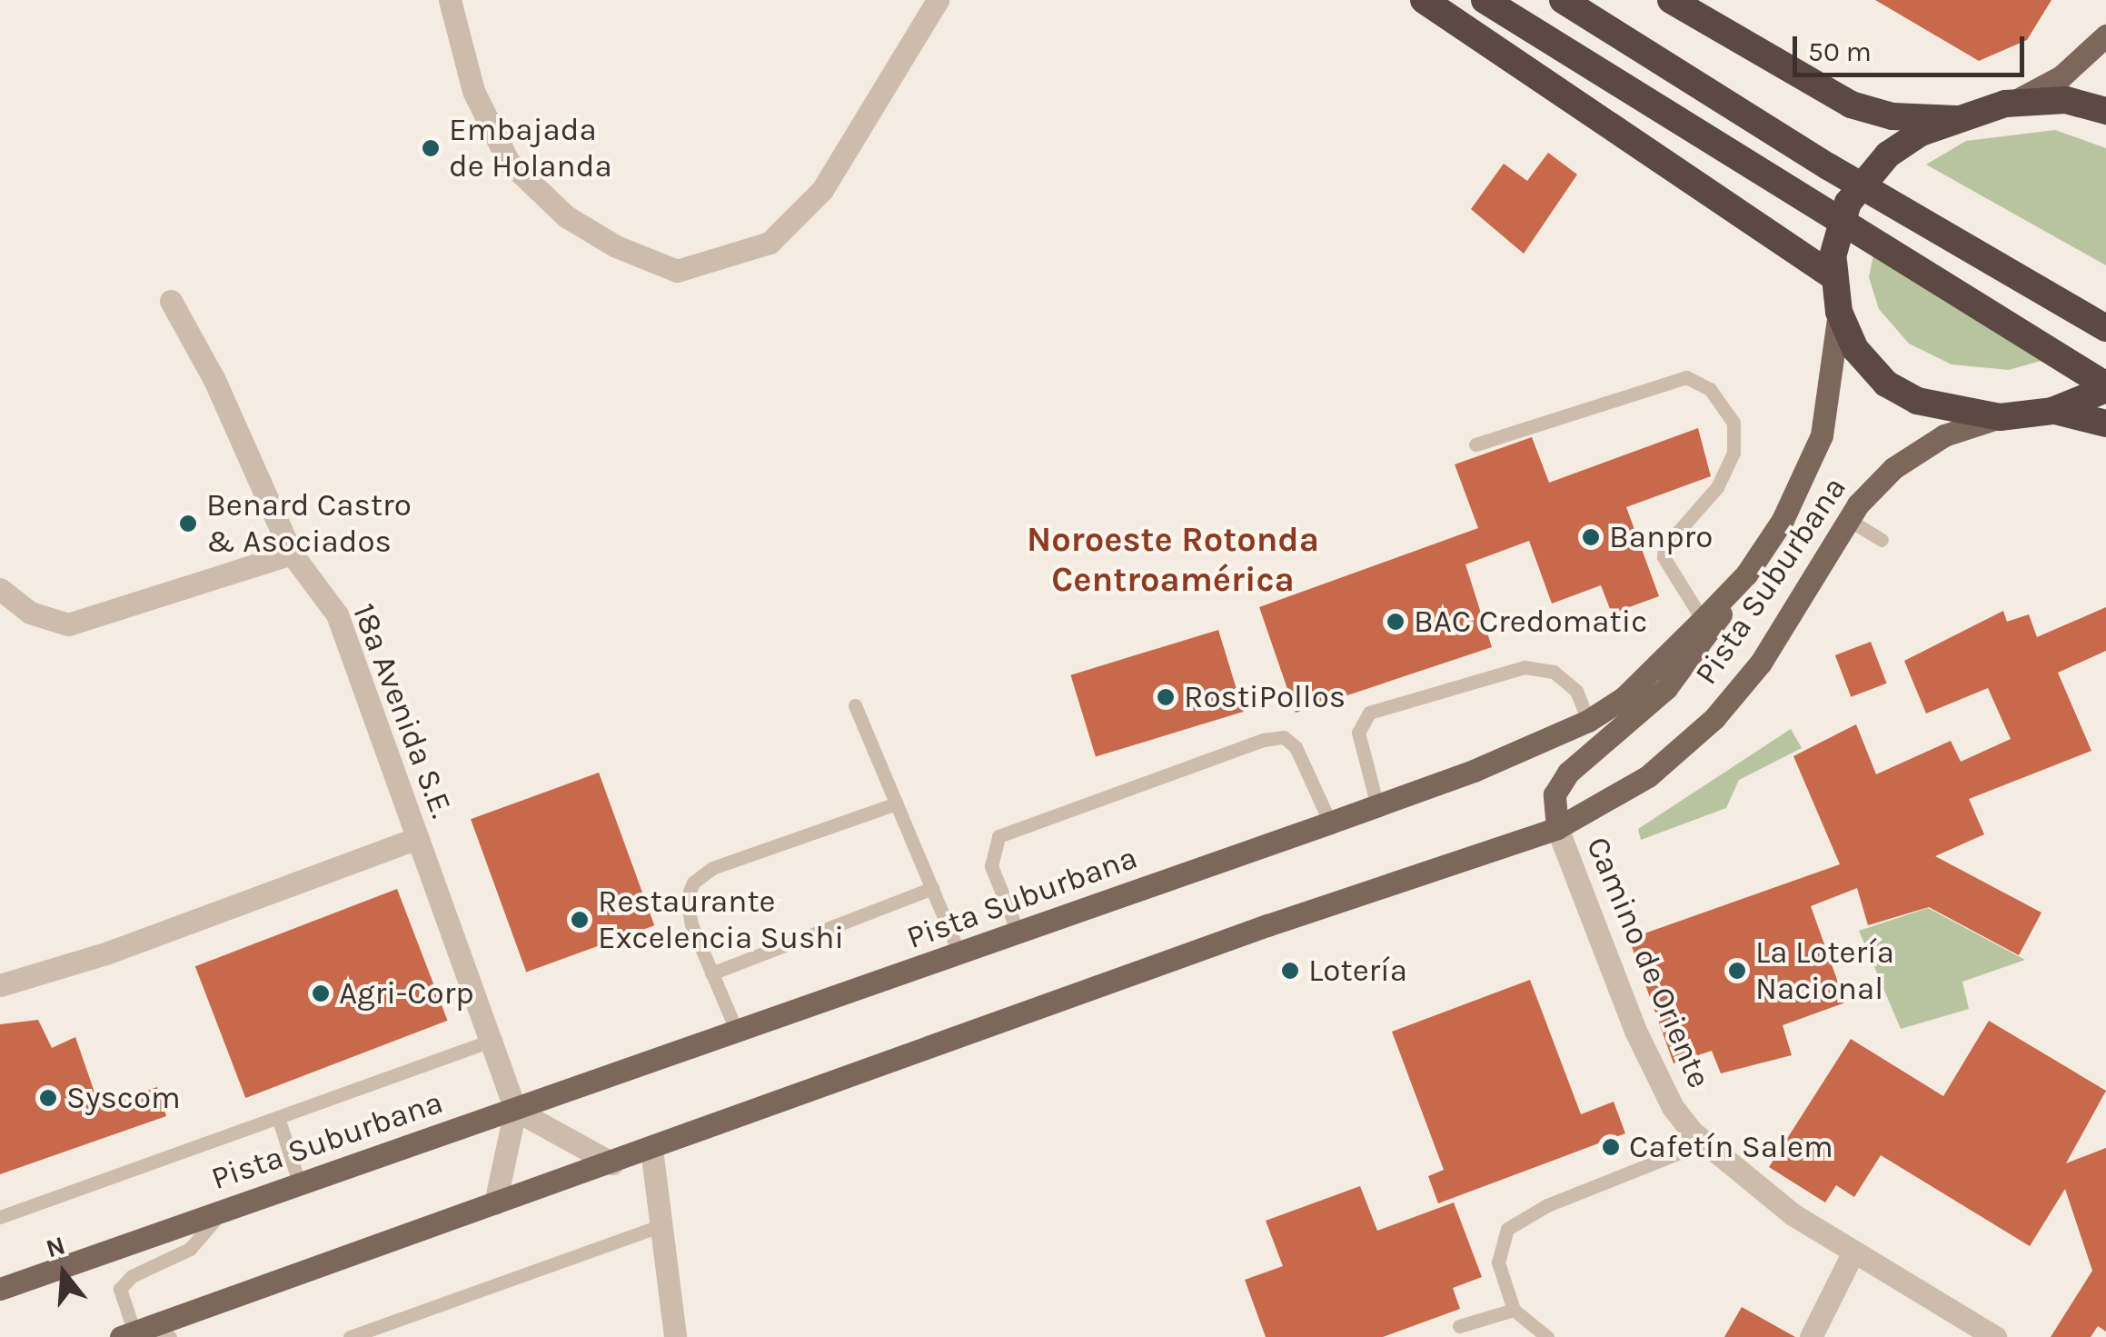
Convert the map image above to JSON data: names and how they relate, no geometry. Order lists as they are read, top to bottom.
{
  "streets": {
    "main road": ["Pista Suburbana"],
    "street": ["18a Avenida S.E.", "Camino de Oriente"]
  },
  "crossings": [
    ["Pista Suburbana", "18a Avenida S.E."],
    ["Pista Suburbana", "Camino de Oriente"]
  ],
  "districts": ["Noroeste Rotonda Centroamérica"],
  "places": [
    "Embajada de Holanda",
    "Benard Castro & Asociados",
    "Banpro",
    "BAC Credomatic",
    "RostiPollos",
    "Restaurante Excelencia Sushi",
    "Lotería",
    "La Lotería Nacional",
    "Agri-Corp",
    "Syscom",
    "Cafetín Salem"
  ],
  "scale_bar": "50 m",
  "north": "top"
}
